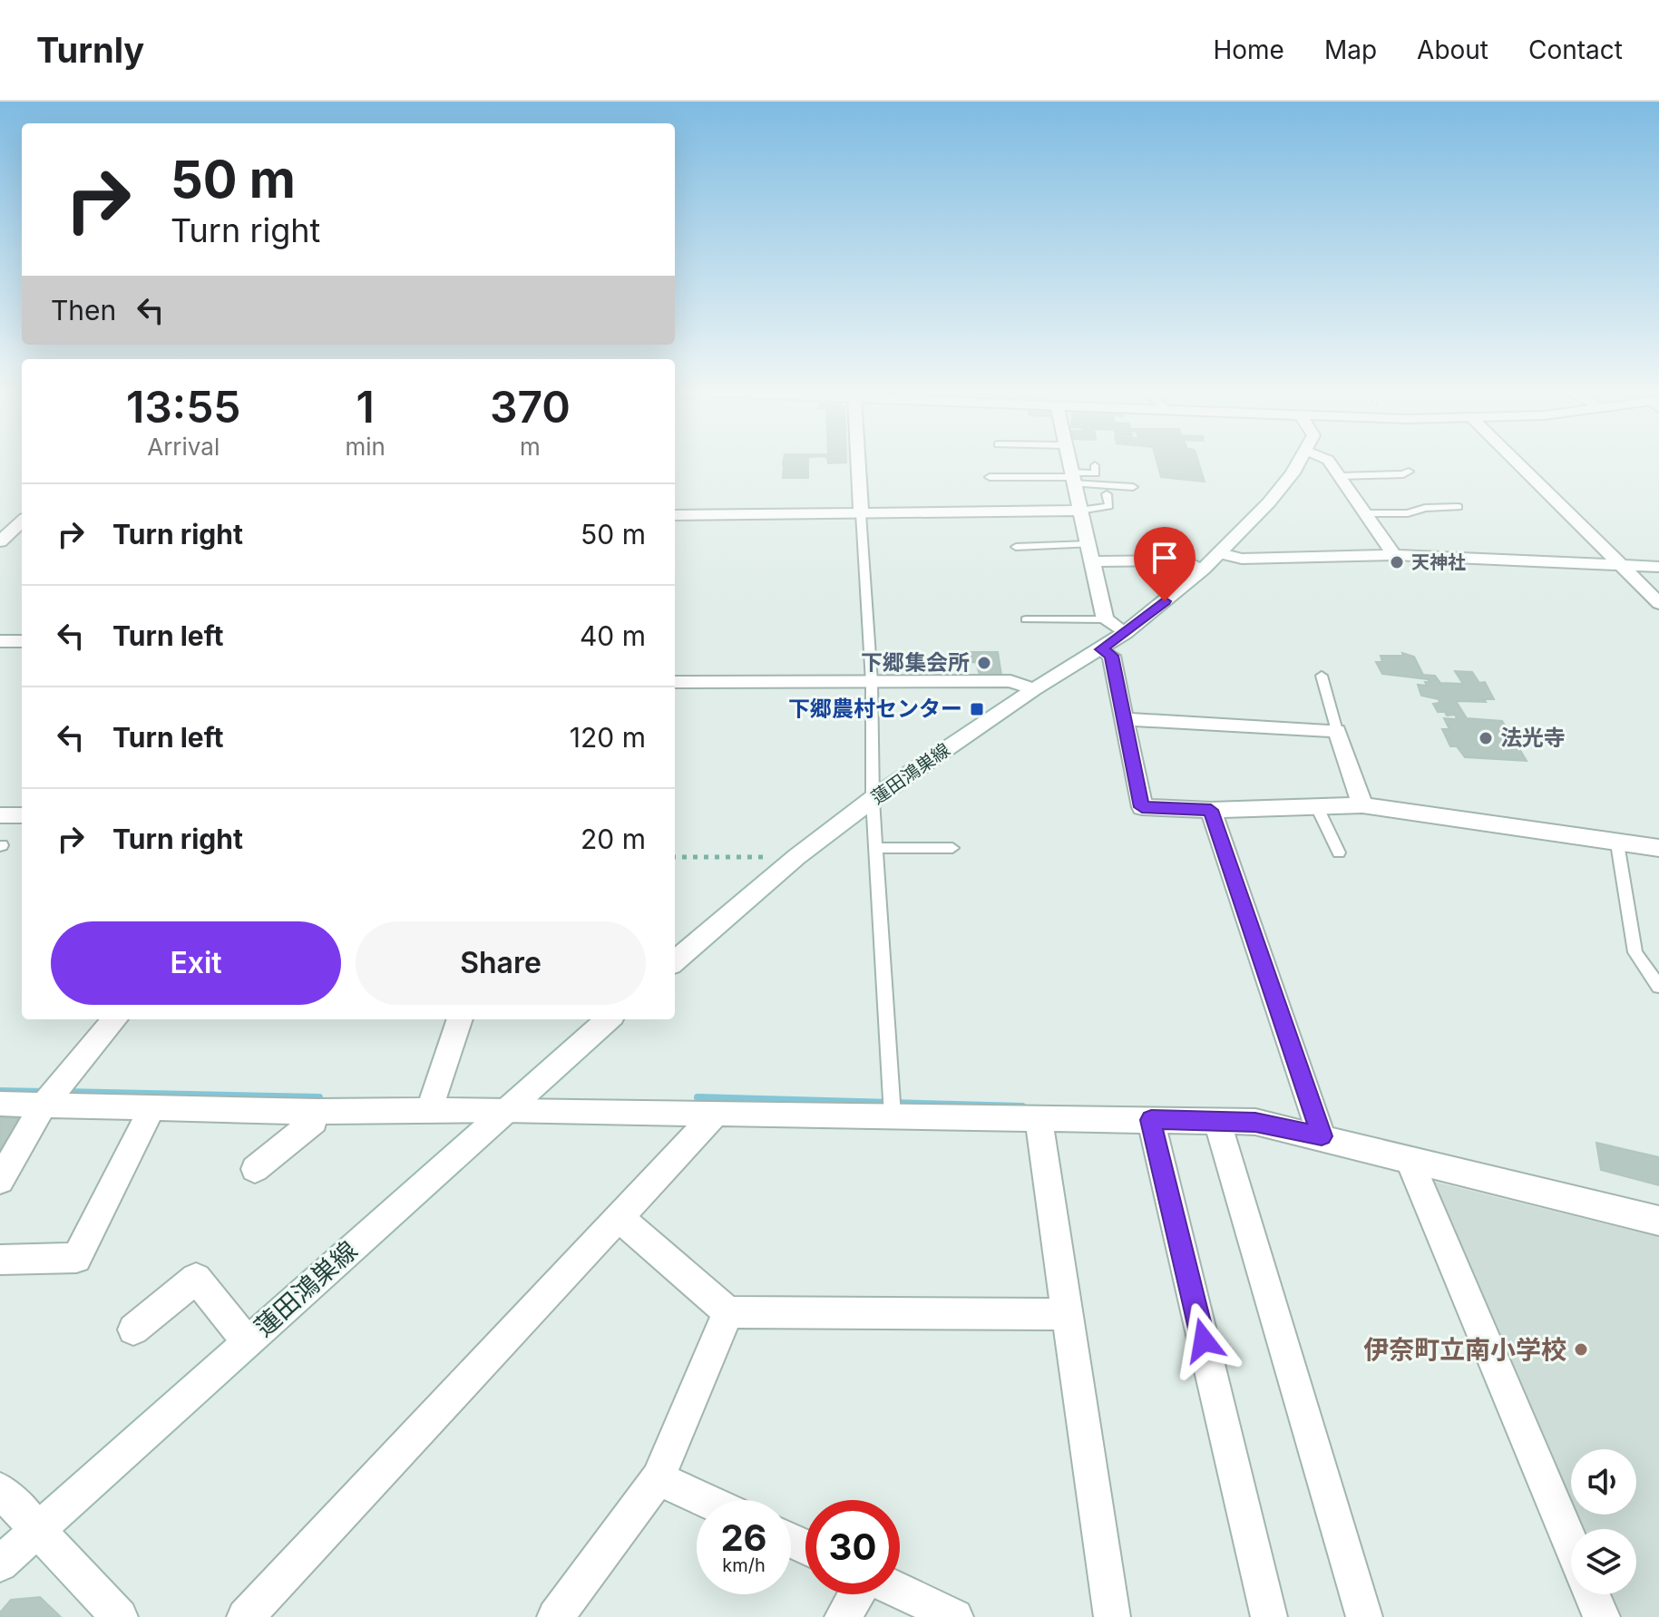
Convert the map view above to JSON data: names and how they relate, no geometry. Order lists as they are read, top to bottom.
{
  "streets": {
    "street": ["蓮田鴻巣線"]
  },
  "places": {
    "other": [
      "天神社",
      "下郷集会所",
      "法光寺",
      "伊奈町立南小学校"
    ],
    "transit": ["下郷農村センター"]
  },
  "page": {
    "header": "Turnly",
    "nav": [
      "Home",
      "Map",
      "About",
      "Contact"
    ],
    "turn": ["50 m", "Turn right"],
    "then": "Then",
    "eta": [
      "13:55",
      "Arrival",
      "1",
      "min",
      "370",
      "m"
    ],
    "list": [
      {
        "name": "Turn right",
        "value": "50 m"
      },
      {
        "name": "Turn left",
        "value": "40 m"
      },
      {
        "name": "Turn left",
        "value": "120 m"
      },
      {
        "name": "Turn right",
        "value": "20 m"
      }
    ],
    "buttons": ["Exit", "Share"],
    "speed": "26 km/h",
    "limit": "30"
  }
}
